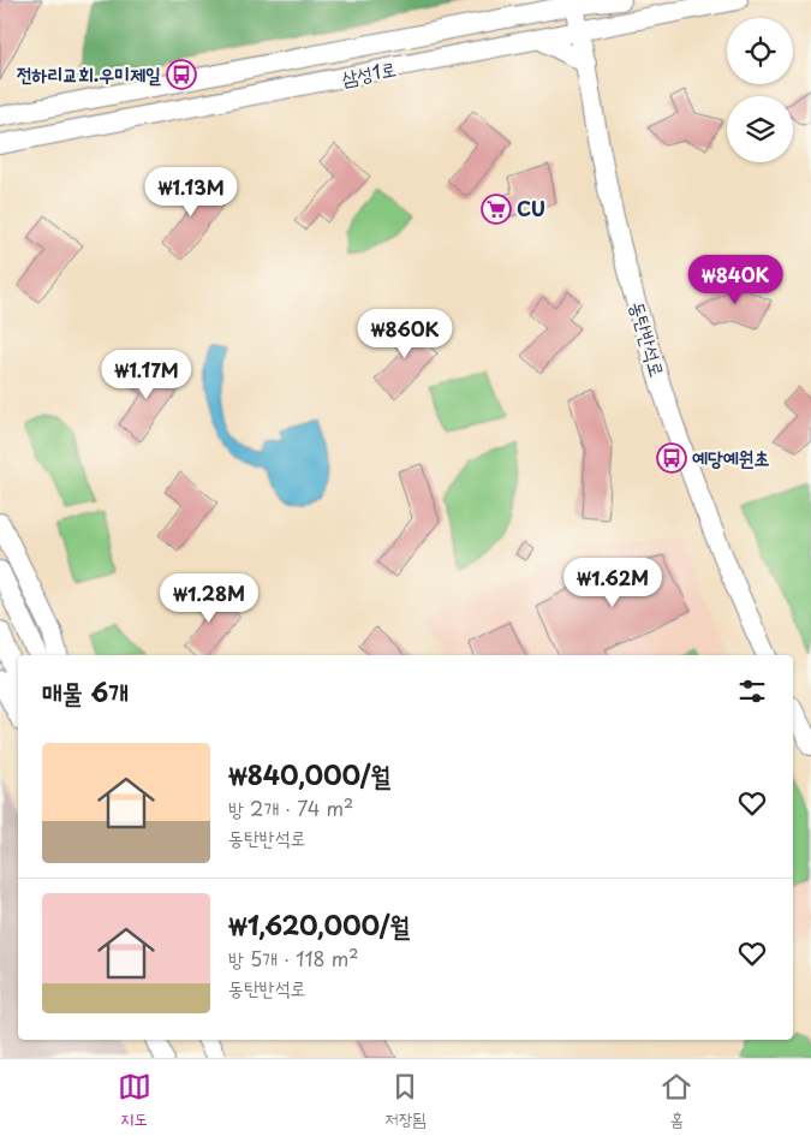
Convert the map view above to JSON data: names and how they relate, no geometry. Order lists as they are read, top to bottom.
{
  "streets": {
    "street": ["삼성1로", "동탄반석로"]
  },
  "crossings": [
    ["삼성1로", "동탄반석로"]
  ],
  "places": {
    "bus stop": ["전하리교회.우미제일", "예당예원초"],
    "supermarket": ["CU"]
  },
  "page": {
    "price": [
      "₩1.13M",
      "₩840K",
      "₩860K",
      "₩1.17M",
      "₩1.62M",
      "₩1.28M"
    ],
    "heading": "매물 6개",
    "list": [
      {
        "name": "₩840,000/월",
        "note": "방 2개 · 74 m² · 동탄반석로"
      },
      {
        "name": "₩1,620,000/월",
        "note": "방 5개 · 118 m² · 동탄반석로"
      }
    ],
    "tabs": ["지도", "저장됨", "홈"]
  }
}
